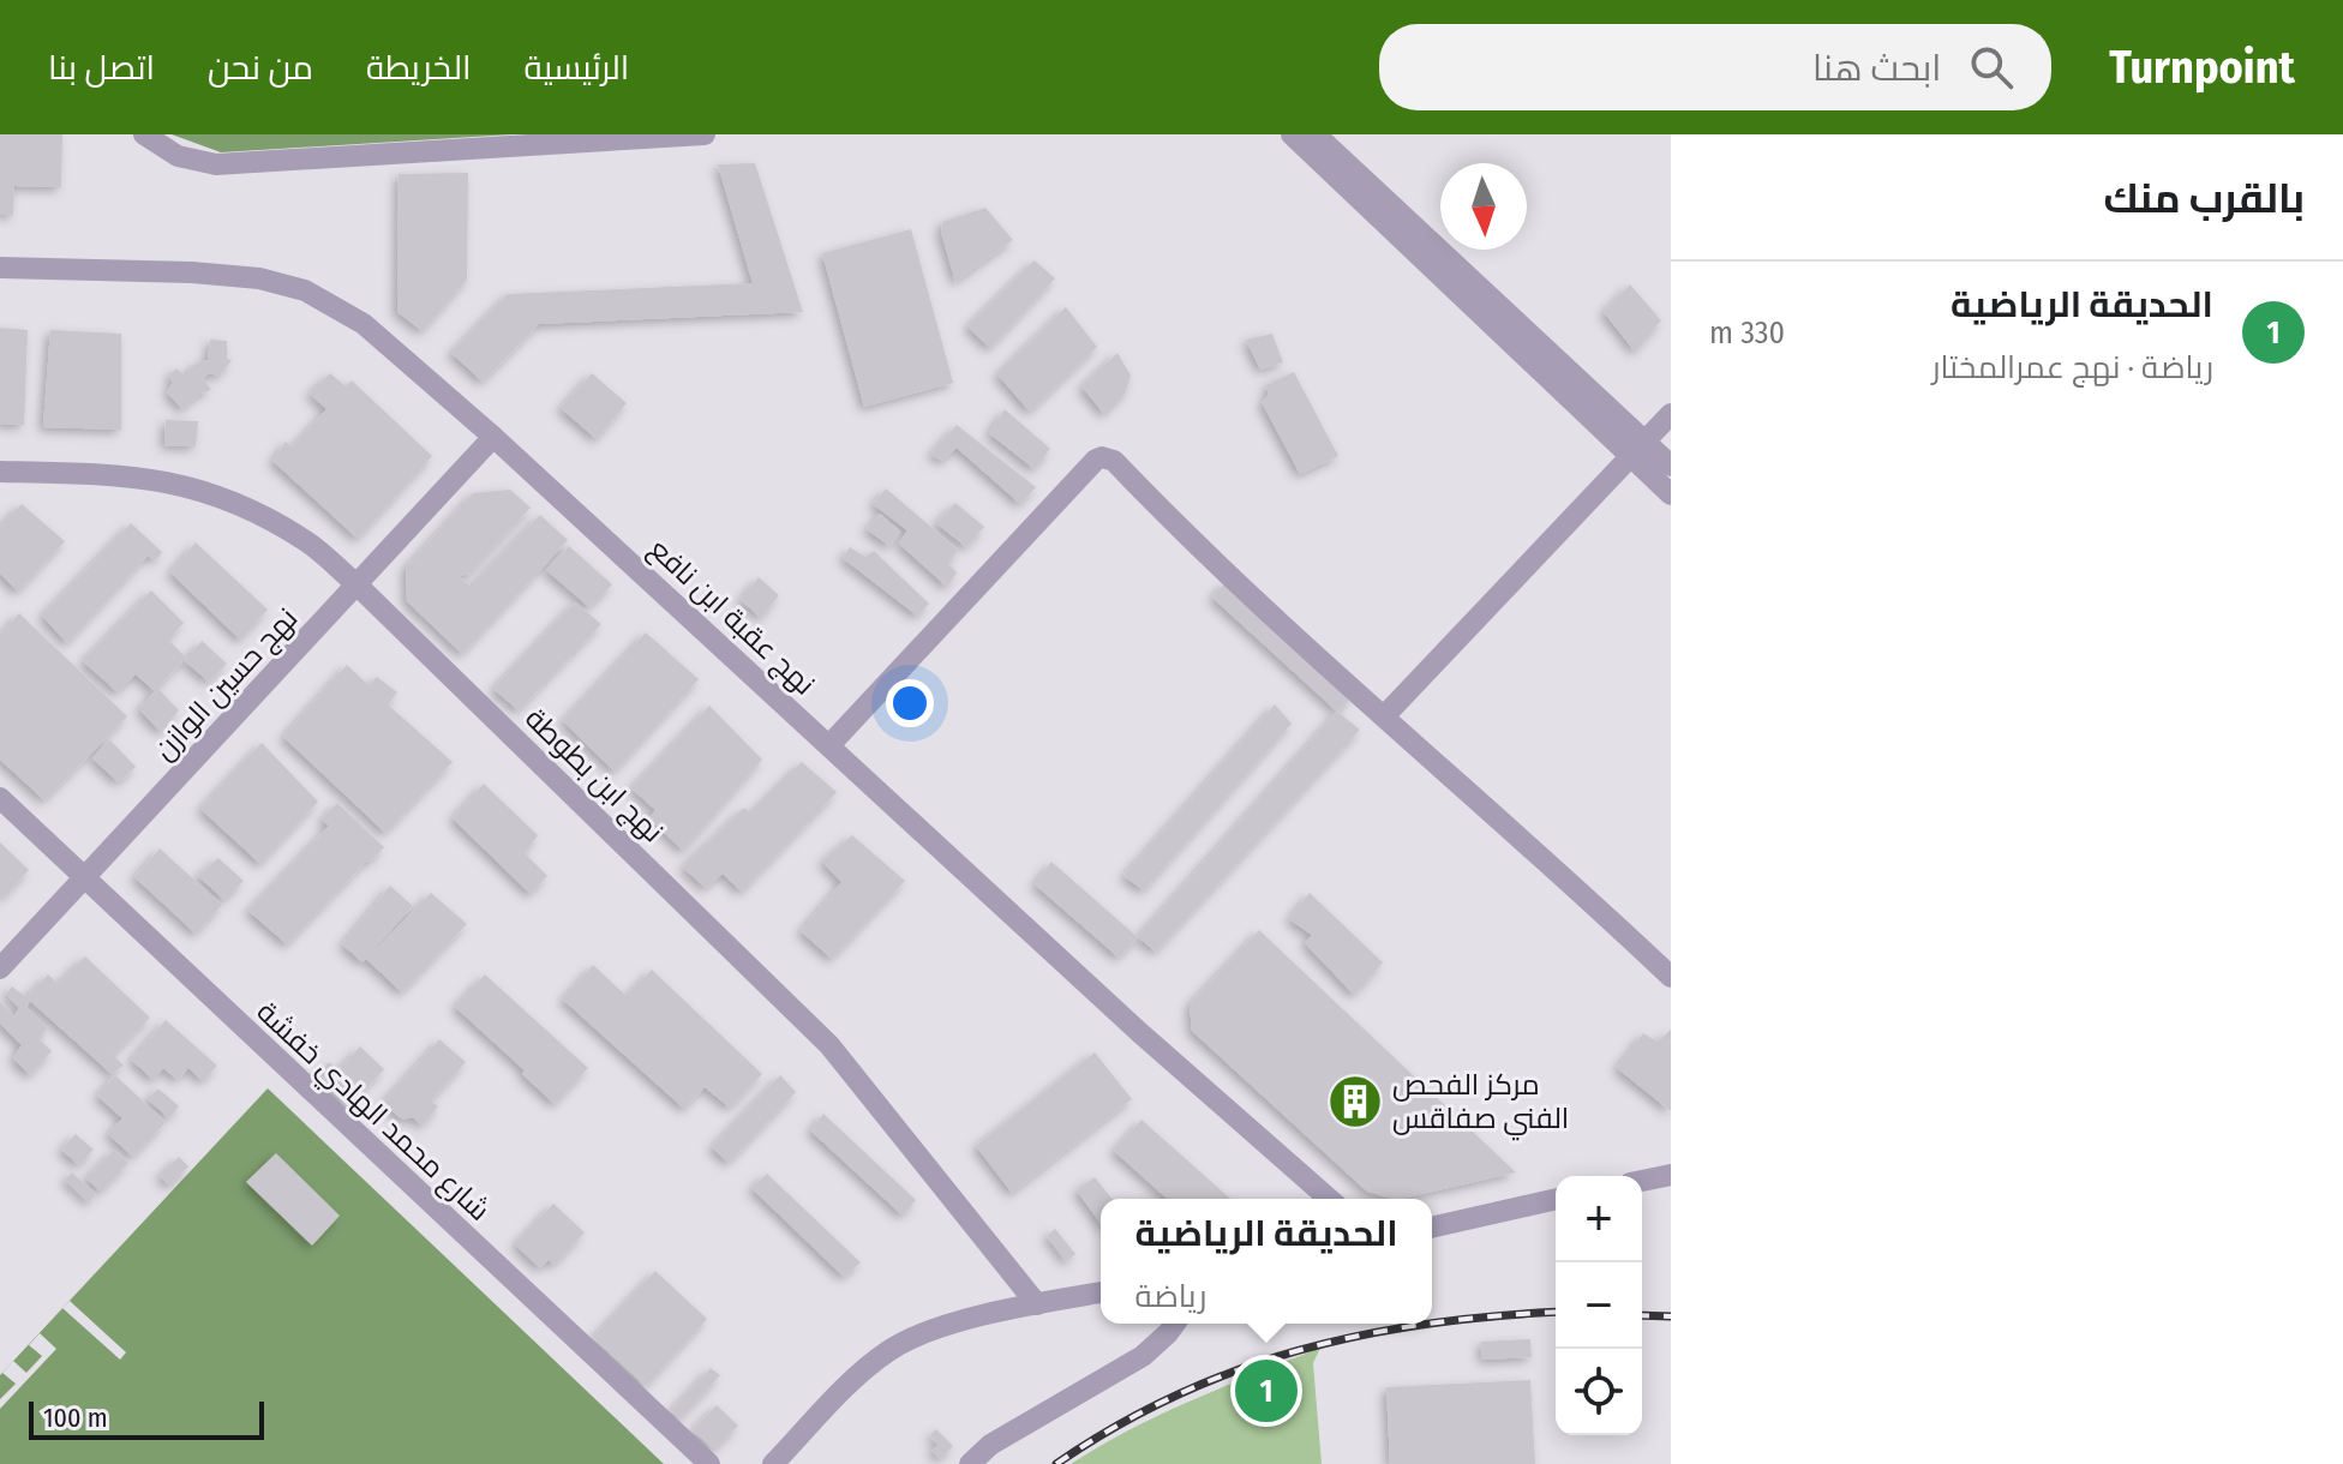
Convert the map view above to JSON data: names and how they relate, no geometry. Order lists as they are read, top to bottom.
{
  "streets": {
    "street": [
      "نهج عقبة ابن نافع",
      "نهج حسين الوازن",
      "نهج ابن بطوطة",
      "شارع محمد الهادي خفشة"
    ]
  },
  "crossings": [
    ["نهج عقبة ابن نافع", "نهج حسين الوازن"],
    ["نهج حسين الوازن", "نهج ابن بطوطة"],
    ["نهج حسين الوازن", "شارع محمد الهادي خفشة"]
  ],
  "places": {
    "building": ["مركز الفحص الفني صفاقس"]
  },
  "scale_bar": "100 m",
  "north": "bottom",
  "page": {
    "header": "Turnpoint",
    "search": "ابحث هنا",
    "nav": [
      "الرئيسية",
      "الخريطة",
      "من نحن",
      "اتصل بنا"
    ],
    "heading": "بالقرب منك",
    "list": [
      {
        "mark": "1",
        "name": "الحديقة الرياضية",
        "note": "رياضة · نهج عمرالمختار",
        "value": "330 m"
      }
    ],
    "map_buttons": ["+", "−"],
    "popup": ["الحديقة الرياضية", "رياضة"],
    "pins": "1",
    "scale": "100 m"
  }
}
